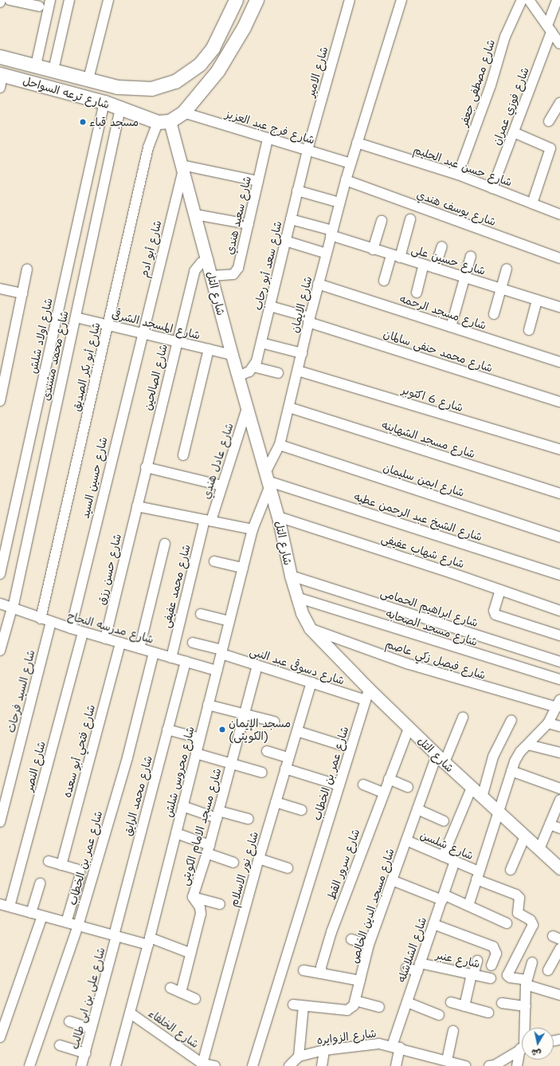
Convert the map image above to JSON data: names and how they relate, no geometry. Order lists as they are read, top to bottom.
{
  "streets": {
    "main road": ["شارع ترعه السواحل"],
    "street": [
      "شارع الامير",
      "شارع مصطفى جعفر",
      "شارع فوزي عمران",
      "شارع فرج عبد العزيز",
      "شارع حسن عبد الحليم",
      "شارع يوسف هندي",
      "شارع سعيد هندي",
      "شارع أبو ادم",
      "شارع حسين على",
      "شارع سعد أبو رحاب",
      "شارع التل",
      "شارع الايمان",
      "شارع مسجد الرحمه",
      "شارع المسجد الشرقى",
      "شارع اولاد شلش",
      "شارع محمد حنفى سالمان",
      "شارع محمد مشندى",
      "شارع أبو بكر الصديق",
      "شارع الصالحين",
      "شارع 6 اكتوبر",
      "شارع مسجد الشهاينه",
      "شارع عادل هندي",
      "شارع حسين السيد",
      "شارع ايمن سليمان",
      "شارع الشيخ عبد الرحمن عطيه",
      "شارع شهاب عفيفى",
      "شارع حسن رزق",
      "شارع محمد عفيفى",
      "شارع ابراهيم الحمامى",
      "شارع مدرسه النجاح",
      "شارع مسجد الصحابه",
      "شارع فيصل زكي عاصم",
      "شارع دسوقى عبد النبى",
      "شارع السيد فرحات",
      "شارع فتحي أبو سعده",
      "شارع النصر",
      "شارع محروس شلش",
      "شارع عمر بن الخطاب",
      "شارع محمد الرايق",
      "شارع مسجد الامام الكويتى",
      "شارع شلسن",
      "شارع سرور القط",
      "شارع نور الاسلام",
      "شارع مسجد الدين الخالص",
      "شارع الشلاشله",
      "شارع عنبر",
      "شارع على بن ابى طالب",
      "شارع الخلفاء",
      "شارع الزوايره"
    ]
  },
  "crossings": [
    ["شارع الامير", "شارع فرج عبد العزيز"],
    ["شارع الامير", "شارع سعد أبو رحاب"],
    ["شارع مصطفى جعفر", "شارع حسن عبد الحليم"],
    ["شارع ترعه السواحل", "شارع التل"],
    ["شارع ترعه السواحل", "شارع اولاد شلش"],
    ["شارع ترعه السواحل", "شارع محمد مشندى"],
    ["شارع ترعه السواحل", "شارع أبو بكر الصديق"],
    ["شارع فوزي عمران", "شارع حسن عبد الحليم"],
    ["شارع فرج عبد العزيز", "شارع سعيد هندي"],
    ["شارع فرج عبد العزيز", "شارع سعد أبو رحاب"],
    ["شارع فرج عبد العزيز", "شارع الايمان"],
    ["شارع حسن عبد الحليم", "شارع الايمان"],
    ["شارع يوسف هندي", "شارع الايمان"],
    ["شارع سعيد هندي", "شارع التل"],
    ["شارع أبو ادم", "شارع التل"],
    ["شارع أبو ادم", "شارع المسجد الشرقى"],
    ["شارع أبو ادم", "شارع حسين السيد"],
    ["شارع حسين على", "شارع سعد أبو رحاب"],
    ["شارع حسين على", "شارع الايمان"],
    ["شارع سعد أبو رحاب", "شارع محمد حنفى سالمان"],
    ["شارع التل", "شارع الايمان"],
    ["شارع التل", "شارع المسجد الشرقى"],
    ["شارع التل", "شارع أبو بكر الصديق"],
    ["شارع التل", "شارع الصالحين"],
    ["شارع التل", "شارع عادل هندي"],
    ["شارع التل", "شارع الشيخ عبد الرحمن عطيه"],
    ["شارع التل", "شارع شهاب عفيفى"],
    ["شارع التل", "شارع ابراهيم الحمامى"],
    ["شارع التل", "شارع مسجد الصحابه"],
    ["شارع التل", "شارع فيصل زكي عاصم"],
    ["شارع التل", "شارع دسوقى عبد النبى"],
    ["شارع التل", "شارع محروس شلش"],
    ["شارع التل", "شارع عمر بن الخطاب"],
    ["شارع التل", "شارع سرور القط"],
    ["شارع التل", "شارع مسجد الدين الخالص"],
    ["شارع الايمان", "شارع مسجد الرحمه"],
    ["شارع الايمان", "شارع محمد حنفى سالمان"],
    ["شارع الايمان", "شارع 6 اكتوبر"],
    ["شارع الايمان", "شارع مسجد الشهاينه"],
    ["شارع الايمان", "شارع ايمن سليمان"],
    ["شارع الايمان", "شارع الشيخ عبد الرحمن عطيه"],
    ["شارع الايمان", "شارع محروس شلش"],
    ["شارع المسجد الشرقى", "شارع محمد مشندى"],
    ["شارع المسجد الشرقى", "شارع أبو بكر الصديق"],
    ["شارع المسجد الشرقى", "شارع الصالحين"],
    ["شارع المسجد الشرقى", "شارع حسين السيد"],
    ["شارع محمد مشندى", "شارع مدرسه النجاح"],
    ["شارع أبو بكر الصديق", "شارع مدرسه النجاح"],
    ["شارع الصالحين", "شارع حسن رزق"],
    ["شارع عادل هندي", "شارع محمد عفيفى"],
    ["شارع حسين السيد", "شارع مدرسه النجاح"],
    ["شارع الشيخ عبد الرحمن عطيه", "شارع محروس شلش"],
    ["شارع حسن رزق", "شارع مدرسه النجاح"],
    ["شارع محمد عفيفى", "شارع مدرسه النجاح"],
    ["شارع مدرسه النجاح", "شارع السيد فرحات"],
    ["شارع مدرسه النجاح", "شارع فتحي أبو سعده"],
    ["شارع مدرسه النجاح", "شارع النصر"],
    ["شارع مدرسه النجاح", "شارع محروس شلش"],
    ["شارع مدرسه النجاح", "شارع عمر بن الخطاب"],
    ["شارع مدرسه النجاح", "شارع محمد الرايق"],
    ["شارع دسوقى عبد النبى", "شارع محروس شلش"],
    ["شارع دسوقى عبد النبى", "شارع عمر بن الخطاب"],
    ["شارع دسوقى عبد النبى", "شارع مسجد الامام الكويتى"],
    ["شارع دسوقى عبد النبى", "شارع نور الاسلام"],
    ["شارع محروس شلش", "شارع الخلفاء"],
    ["شارع محمد الرايق", "شارع على بن ابى طالب"],
    ["شارع شلسن", "شارع مسجد الدين الخالص"],
    ["شارع شلسن", "شارع الشلاشله"],
    ["شارع نور الاسلام", "شارع الخلفاء"],
    ["شارع الشلاشله", "شارع عنبر"],
    ["شارع الشلاشله", "شارع الزوايره"]
  ],
  "places": ["مسجد قباء", "مسجد الإيمان (الكويتى)"],
  "north": "bottom"
}
